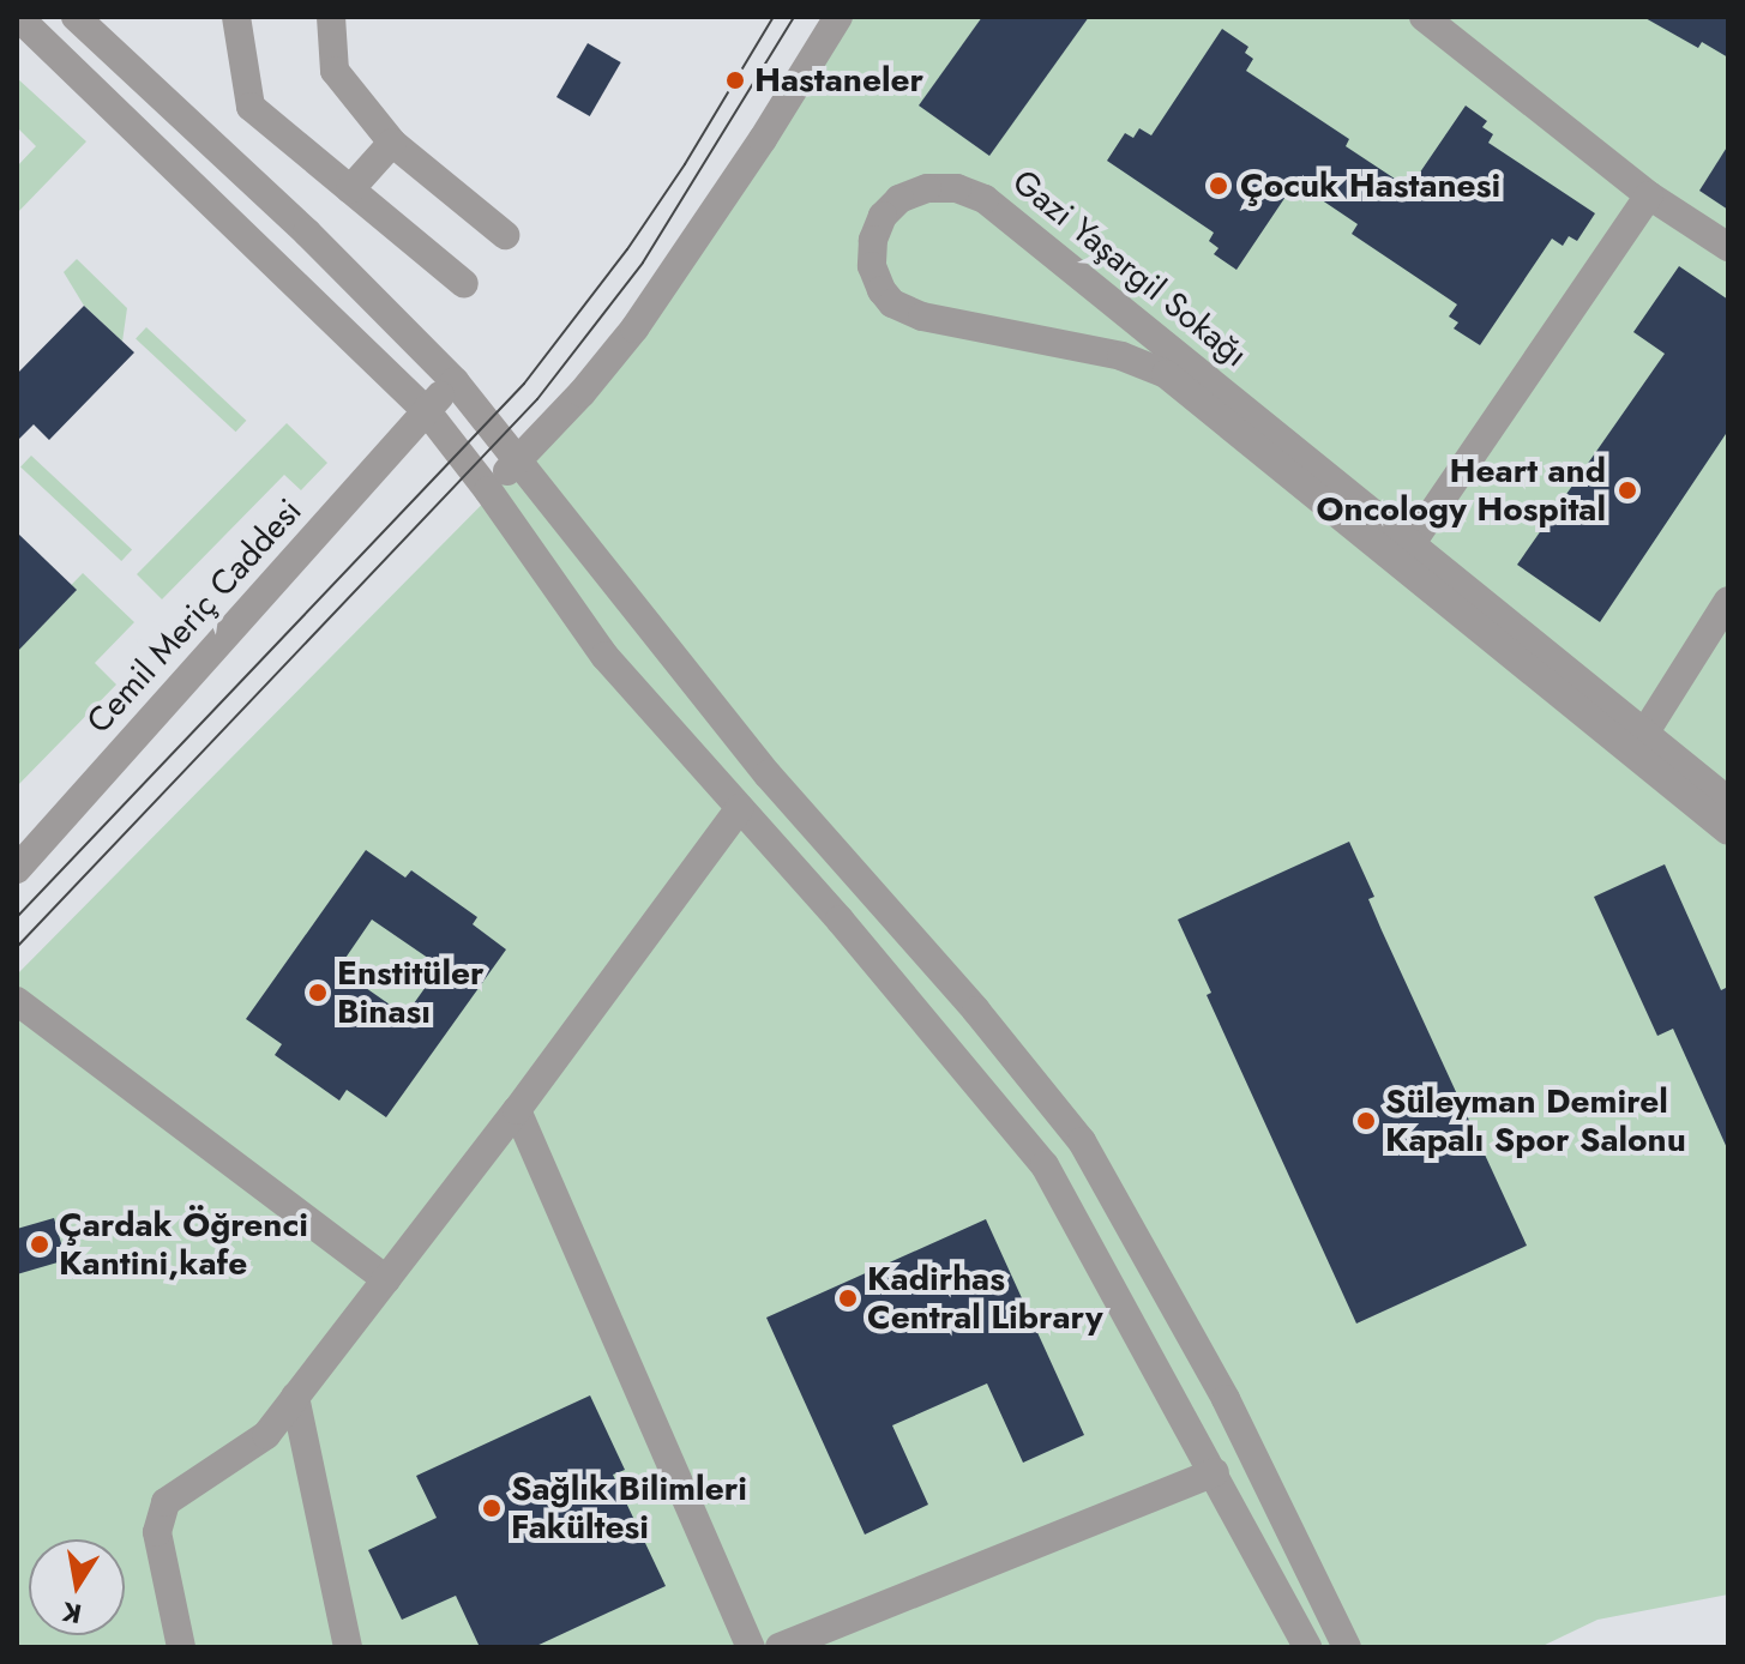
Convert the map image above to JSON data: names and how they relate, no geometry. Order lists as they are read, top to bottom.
{
  "streets": {
    "street": ["Gazi Yaşargil Sokağı", "Cemil Meriç Caddesi"]
  },
  "places": [
    "Hastaneler",
    "Çocuk Hastanesi",
    "Heart and Oncology Hospital",
    "Enstitüler Binası",
    "Süleyman Demirel Kapalı Spor Salonu",
    "Çardak Öğrenci Kantini,kafe",
    "Kadirhas Central Library",
    "Sağlık Bilimleri Fakültesi"
  ],
  "north": "bottom"
}
